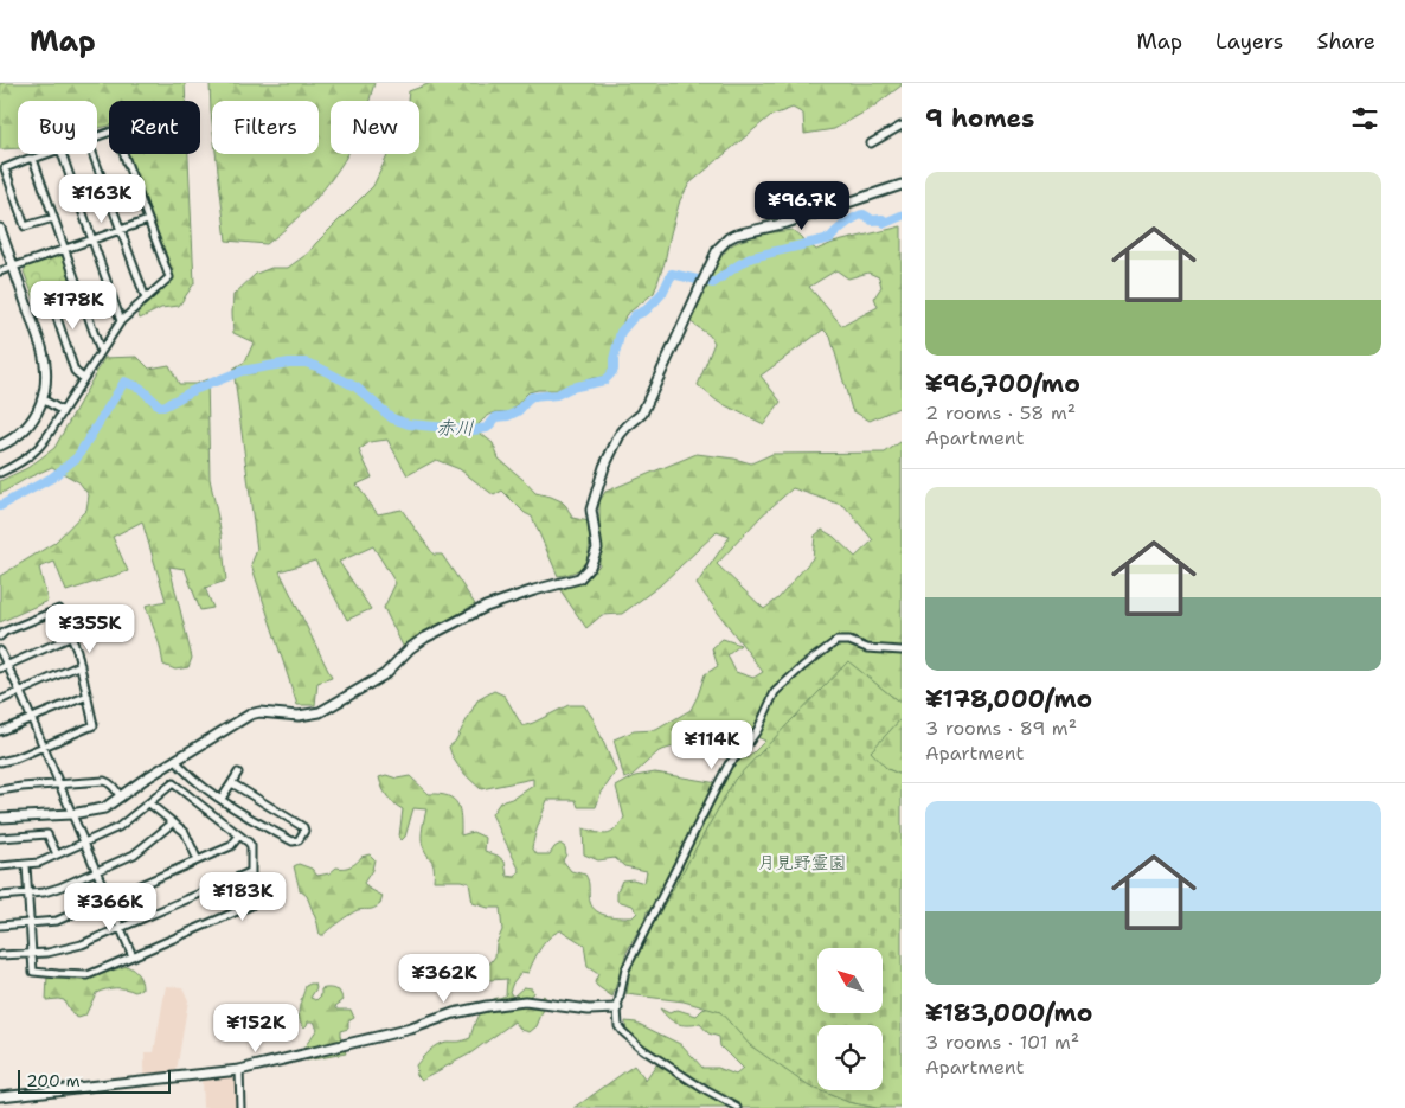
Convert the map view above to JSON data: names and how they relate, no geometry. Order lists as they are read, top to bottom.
{
  "water": ["赤川"],
  "parks": ["月見野霊園"],
  "scale_bar": "200 m",
  "north": "top left",
  "page": {
    "header": "Map",
    "nav": ["Map", "Layers", "Share"],
    "heading": "9 homes",
    "chip": [
      "Buy",
      "Rent",
      "Filters",
      "New"
    ],
    "list": [
      {
        "name": "¥96,700/mo",
        "note": "2 rooms · 58 m² · Apartment"
      },
      {
        "name": "¥178,000/mo",
        "note": "3 rooms · 89 m² · Apartment"
      },
      {
        "name": "¥183,000/mo",
        "note": "3 rooms · 101 m² · Apartment"
      }
    ],
    "price": [
      "¥163K",
      "¥96.7K",
      "¥178K",
      "¥355K",
      "¥114K",
      "¥183K",
      "¥366K",
      "¥362K",
      "¥152K"
    ],
    "scale": "200 m"
  }
}
